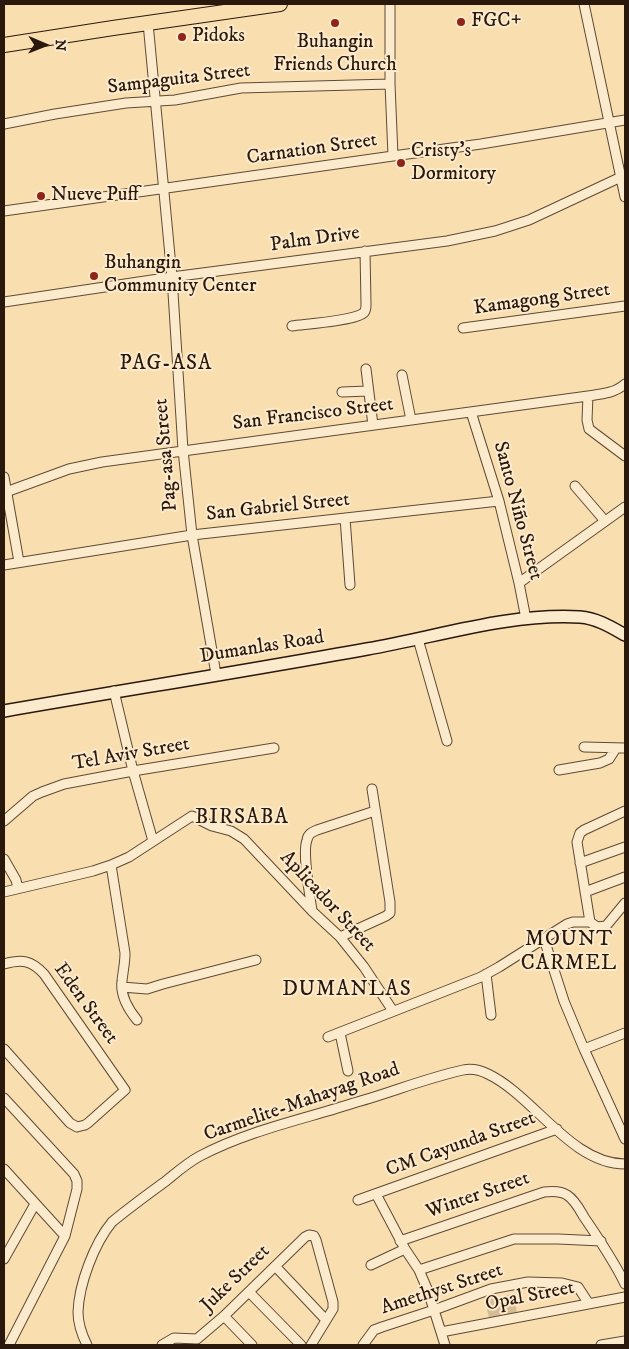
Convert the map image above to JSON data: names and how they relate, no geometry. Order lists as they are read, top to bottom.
{
  "streets": {
    "main road": ["Dumanlas Road"],
    "street": [
      "Sampaguita Street",
      "Carnation Street",
      "Palm Drive",
      "Kamagong Street",
      "San Francisco Street",
      "Pag-asa Street",
      "San Gabriel Street",
      "Santo Niño Street",
      "Tel Aviv Street",
      "Aplicador Street",
      "Eden Street",
      "Carmelite-Mahayag Road",
      "CM Cayunda Street",
      "Winter Street",
      "Juke Street",
      "Amethyst Street",
      "Opal Street"
    ]
  },
  "crossings": [
    ["Sampaguita Street", "Pag-asa Street"],
    ["Carnation Street", "Pag-asa Street"],
    ["Palm Drive", "Pag-asa Street"],
    ["San Francisco Street", "Pag-asa Street"],
    ["San Francisco Street", "Santo Niño Street"],
    ["Pag-asa Street", "San Gabriel Street"],
    ["Pag-asa Street", "Dumanlas Road"],
    ["San Gabriel Street", "Santo Niño Street"],
    ["Santo Niño Street", "Dumanlas Road"],
    ["Carmelite-Mahayag Road", "CM Cayunda Street"],
    ["Amethyst Street", "Opal Street"]
  ],
  "districts": [
    "PAG-ASA",
    "BIRSABA",
    "MOUNT CARMEL",
    "DUMANLAS"
  ],
  "places": [
    "FGC+",
    "Buhangin Friends Church",
    "Pidoks",
    "Cristy's Dormitory",
    "Nueve Puff",
    "Buhangin Community Center"
  ],
  "north": "right"
}
